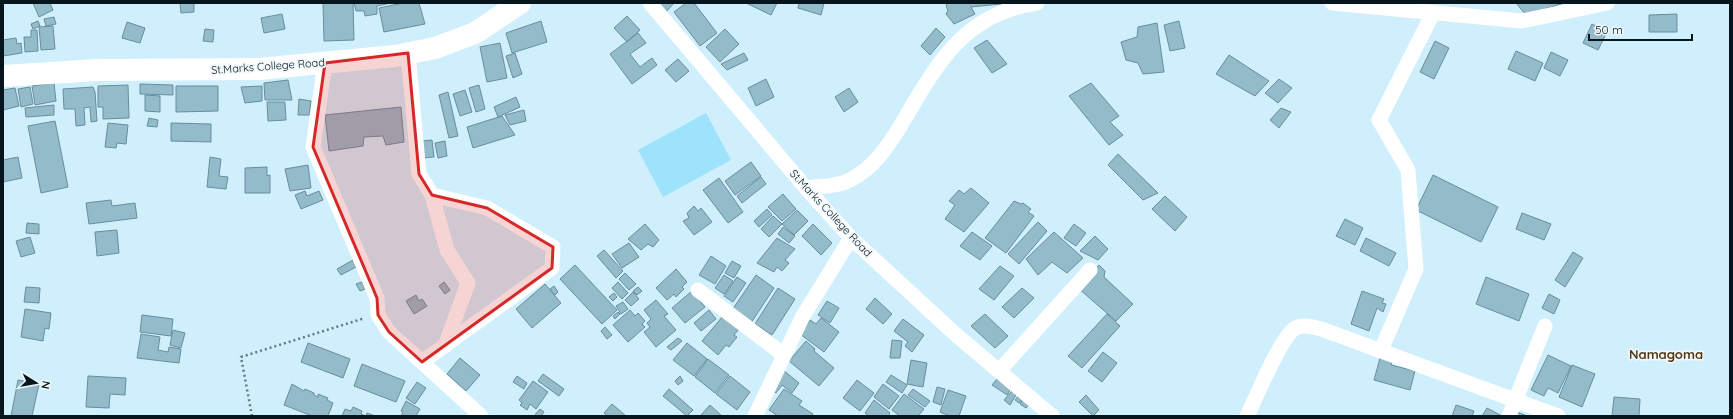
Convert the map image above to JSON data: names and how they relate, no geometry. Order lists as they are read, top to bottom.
{
  "streets": {
    "main road": ["St.Marks College Road"]
  },
  "districts": ["Namagoma"],
  "scale_bar": "50 m",
  "north": "right"
}
